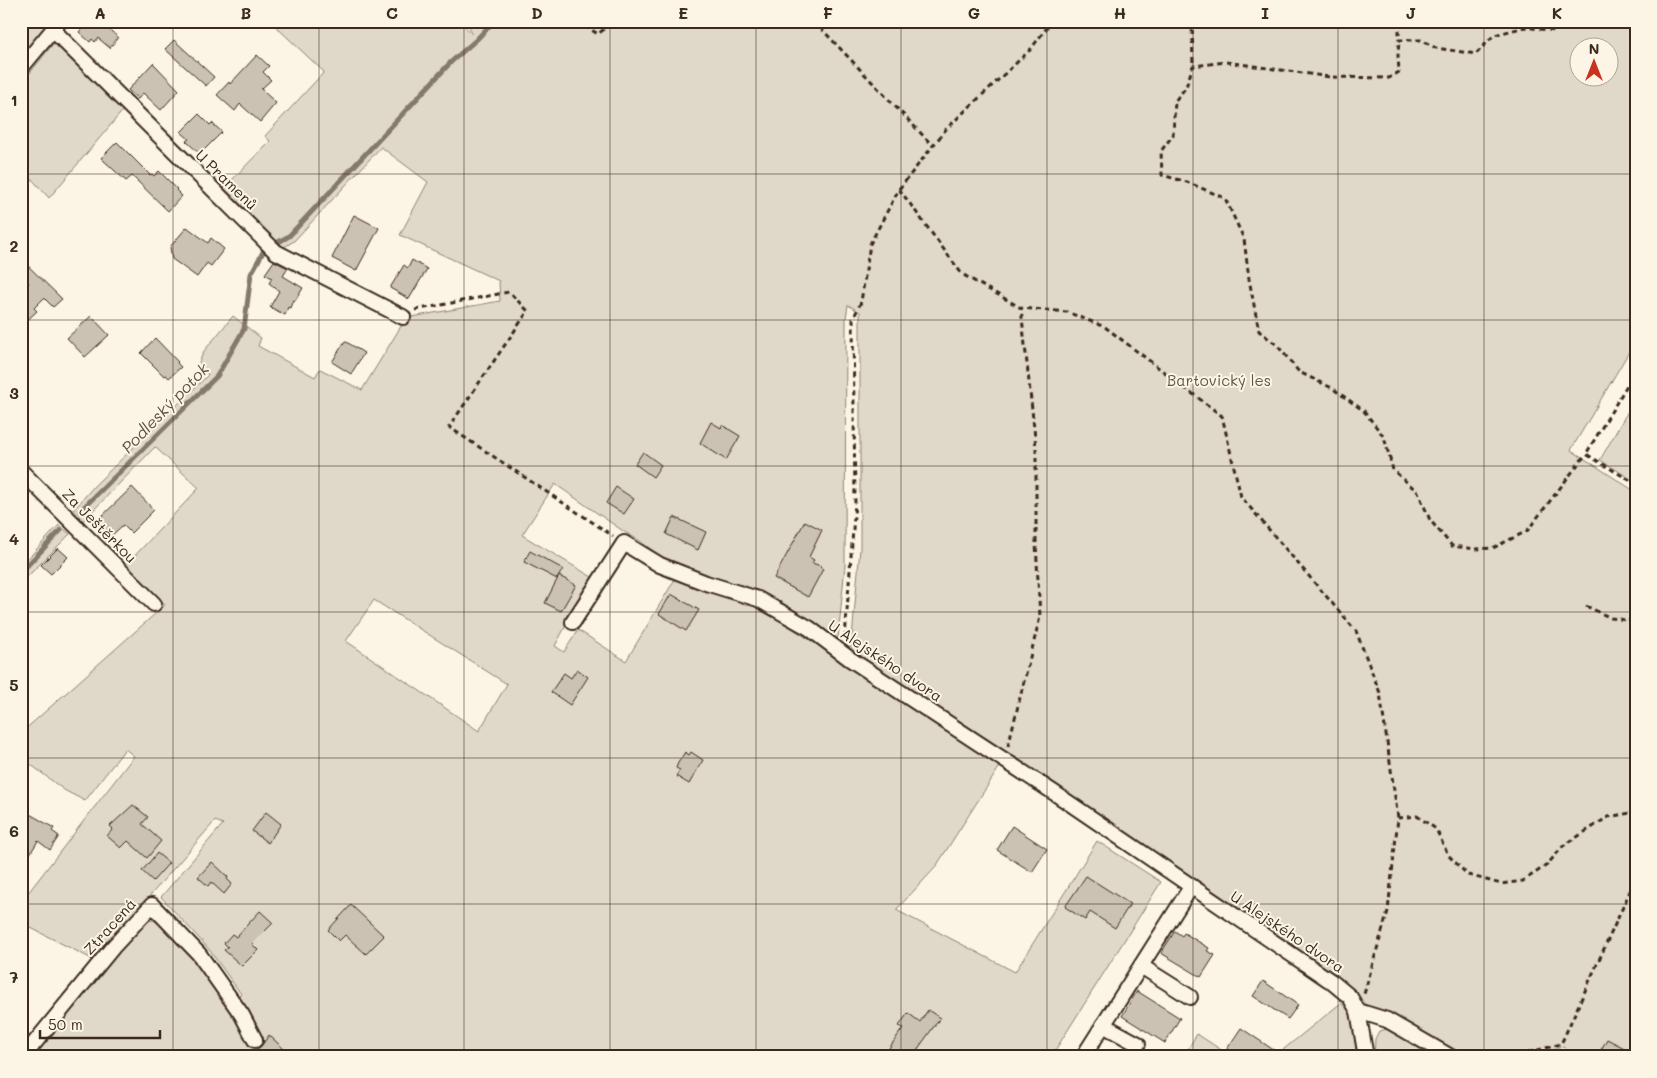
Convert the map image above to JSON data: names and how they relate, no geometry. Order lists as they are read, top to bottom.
{
  "streets": {
    "street": [
      "U Pramenů",
      "Za Ještěrkou",
      "U Alejského dvora",
      "Ztracená"
    ]
  },
  "water": ["Podleský potok"],
  "parks": ["Bartovický les"],
  "scale_bar": "50 m",
  "north": "top",
  "grid": {
    "columns": [
      "A",
      "B",
      "C",
      "D",
      "E",
      "F",
      "G",
      "H",
      "I",
      "J",
      "K"
    ],
    "rows": [
      "1",
      "2",
      "3",
      "4",
      "5",
      "6",
      "7"
    ]
  }
}
